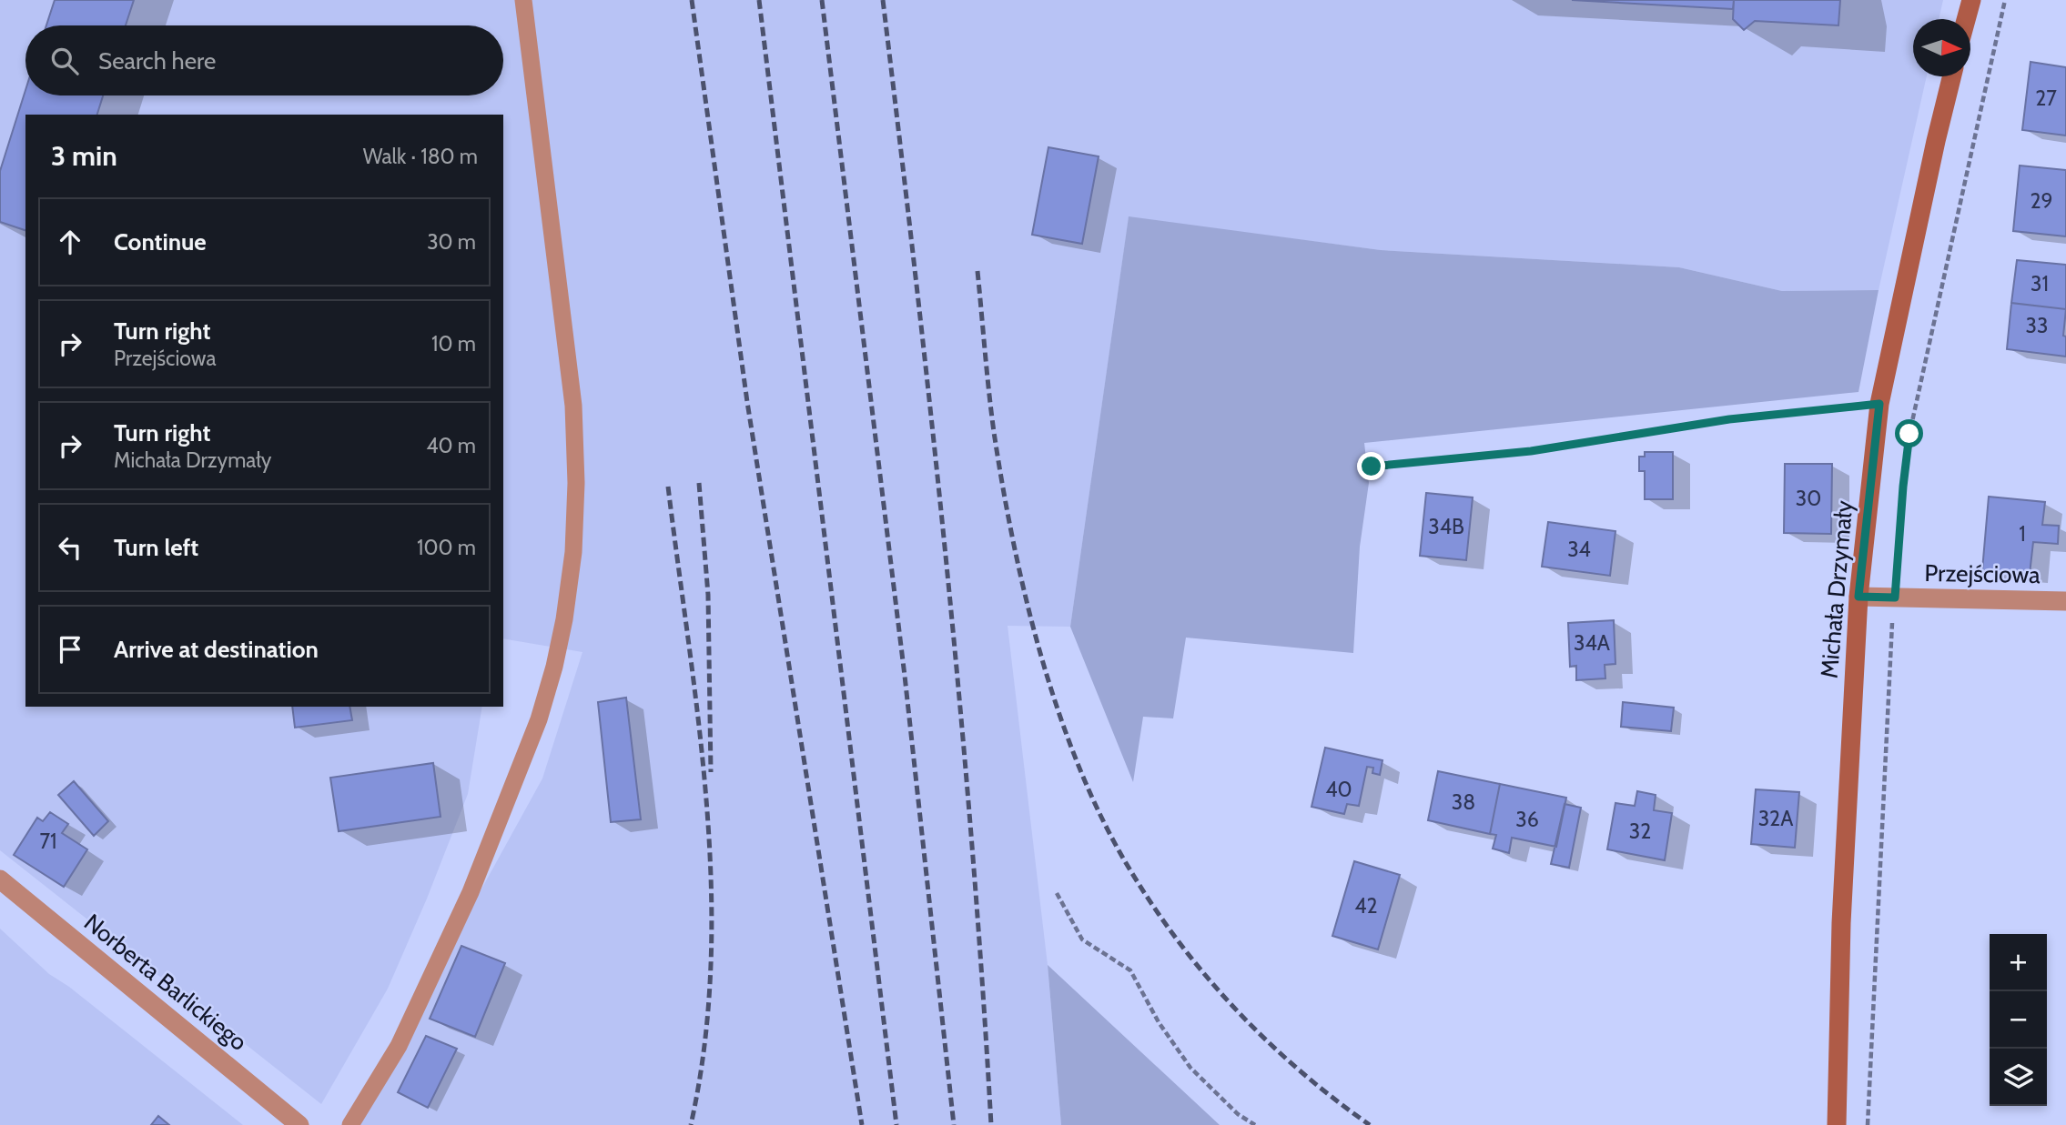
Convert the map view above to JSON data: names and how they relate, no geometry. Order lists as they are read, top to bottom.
{
  "streets": {
    "street": ["Przejściowa", "Michała Drzymały", "Norberta Barlickiego"]
  },
  "crossings": [
    ["Przejściowa", "Michała Drzymały"]
  ],
  "house_numbers": [
    "27",
    "29",
    "31",
    "33",
    "30",
    "34B",
    "1",
    "34",
    "34A",
    "40",
    "38",
    "32A",
    "36",
    "32",
    "71",
    "42"
  ],
  "north": "right",
  "page": {
    "search": "Search here",
    "heading": ["3 min", "Walk · 180 m"],
    "list": [
      ["Continue", "30 m"],
      ["Turn right", "Przejściowa", "10 m"],
      ["Turn right", "Michała Drzymały", "40 m"],
      ["Turn left", "100 m"],
      "Arrive at destination"
    ],
    "map_buttons": ["+", "−"]
  }
}
